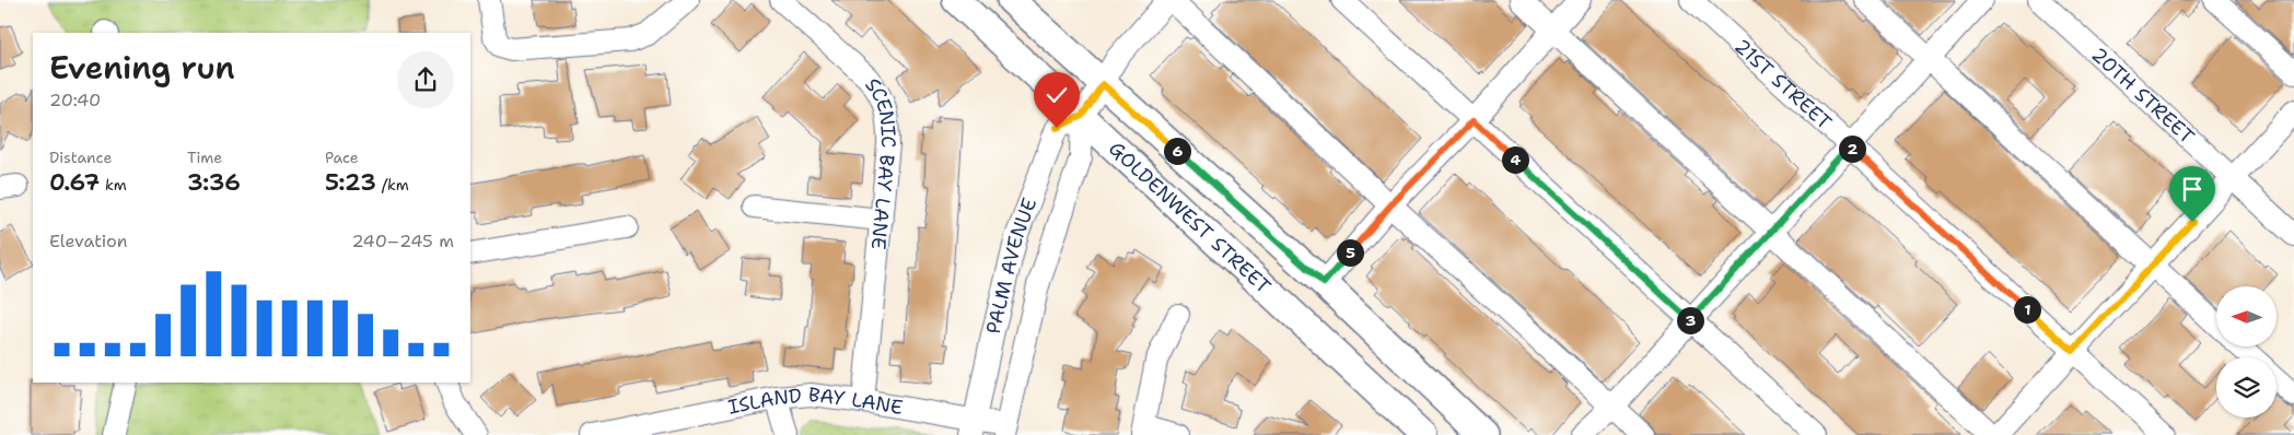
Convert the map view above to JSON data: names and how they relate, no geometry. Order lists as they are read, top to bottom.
{
  "streets": {
    "main road": ["GOLDENWEST STREET"],
    "street": [
      "21ST STREET",
      "20TH STREET",
      "SCENIC BAY LANE",
      "PALM AVENUE",
      "ISLAND BAY LANE"
    ]
  },
  "crossings": [
    ["SCENIC BAY LANE", "ISLAND BAY LANE"],
    ["GOLDENWEST STREET", "PALM AVENUE"],
    ["PALM AVENUE", "ISLAND BAY LANE"]
  ],
  "north": "left",
  "page": {
    "heading": ["Evening run", "20:40"],
    "stats": [
      ["Distance", "0.67 km"],
      ["Time", "3:36"],
      ["Pace", "5:23 /km"]
    ],
    "pins": [
      "2",
      "6",
      "4",
      "5",
      "1",
      "3"
    ],
    "chart": ["Elevation", "240–245 m"]
  }
}
